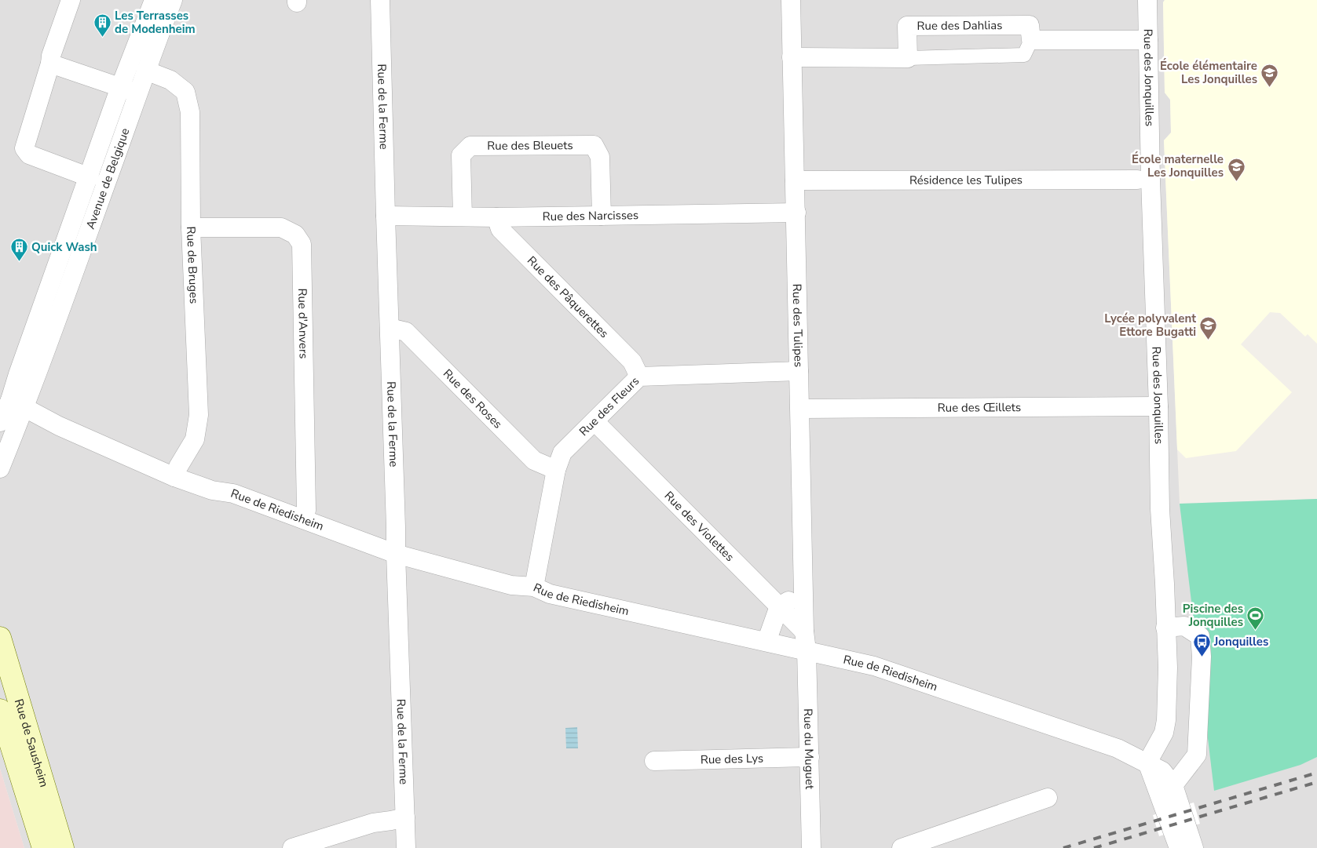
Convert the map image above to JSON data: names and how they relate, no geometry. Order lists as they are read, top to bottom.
{
  "streets": {
    "main road": ["Rue de Sausheim"],
    "street": [
      "Rue des Dahlias",
      "Rue des Jonquilles",
      "Rue de la Ferme",
      "Rue des Bleuets",
      "Avenue de Belgique",
      "Résidence les Tulipes",
      "Rue des Narcisses",
      "Rue de Bruges",
      "Rue des Pâquerettes",
      "Rue d'Anvers",
      "Rue des Tulipes",
      "Rue des Roses",
      "Rue des Fleurs",
      "Rue des Œillets",
      "Rue de Riedisheim",
      "Rue des Violettes",
      "Rue du Muguet",
      "Rue des Lys"
    ]
  },
  "crossings": [
    ["Rue des Jonquilles", "Rue des Œillets"],
    ["Rue des Jonquilles", "Rue de Riedisheim"],
    ["Rue de la Ferme", "Rue des Narcisses"],
    ["Rue de la Ferme", "Rue des Roses"],
    ["Rue de la Ferme", "Rue de Riedisheim"],
    ["Rue des Bleuets", "Rue des Narcisses"],
    ["Avenue de Belgique", "Rue de Bruges"],
    ["Avenue de Belgique", "Rue de Riedisheim"],
    ["Résidence les Tulipes", "Rue des Tulipes"],
    ["Rue des Narcisses", "Rue des Pâquerettes"],
    ["Rue des Narcisses", "Rue des Tulipes"],
    ["Rue de Bruges", "Rue d'Anvers"],
    ["Rue de Bruges", "Rue de Riedisheim"],
    ["Rue des Pâquerettes", "Rue des Fleurs"],
    ["Rue d'Anvers", "Rue de Riedisheim"],
    ["Rue des Tulipes", "Rue des Fleurs"],
    ["Rue des Tulipes", "Rue des Œillets"],
    ["Rue des Tulipes", "Rue de Riedisheim"],
    ["Rue des Tulipes", "Rue des Violettes"],
    ["Rue des Tulipes", "Rue du Muguet"],
    ["Rue des Roses", "Rue des Fleurs"],
    ["Rue des Fleurs", "Rue de Riedisheim"],
    ["Rue des Fleurs", "Rue des Violettes"],
    ["Rue de Riedisheim", "Rue du Muguet"],
    ["Rue du Muguet", "Rue des Lys"]
  ],
  "places": {
    "building": ["Les Terrasses de Modenheim", "Quick Wash"],
    "school or university": ["École élémentaire Les Jonquilles", "École maternelle Les Jonquilles", "Lycée polyvalent Ettore Bugatti"],
    "sports": ["Piscine des Jonquilles"],
    "bus stop": ["Jonquilles"]
  }
}
